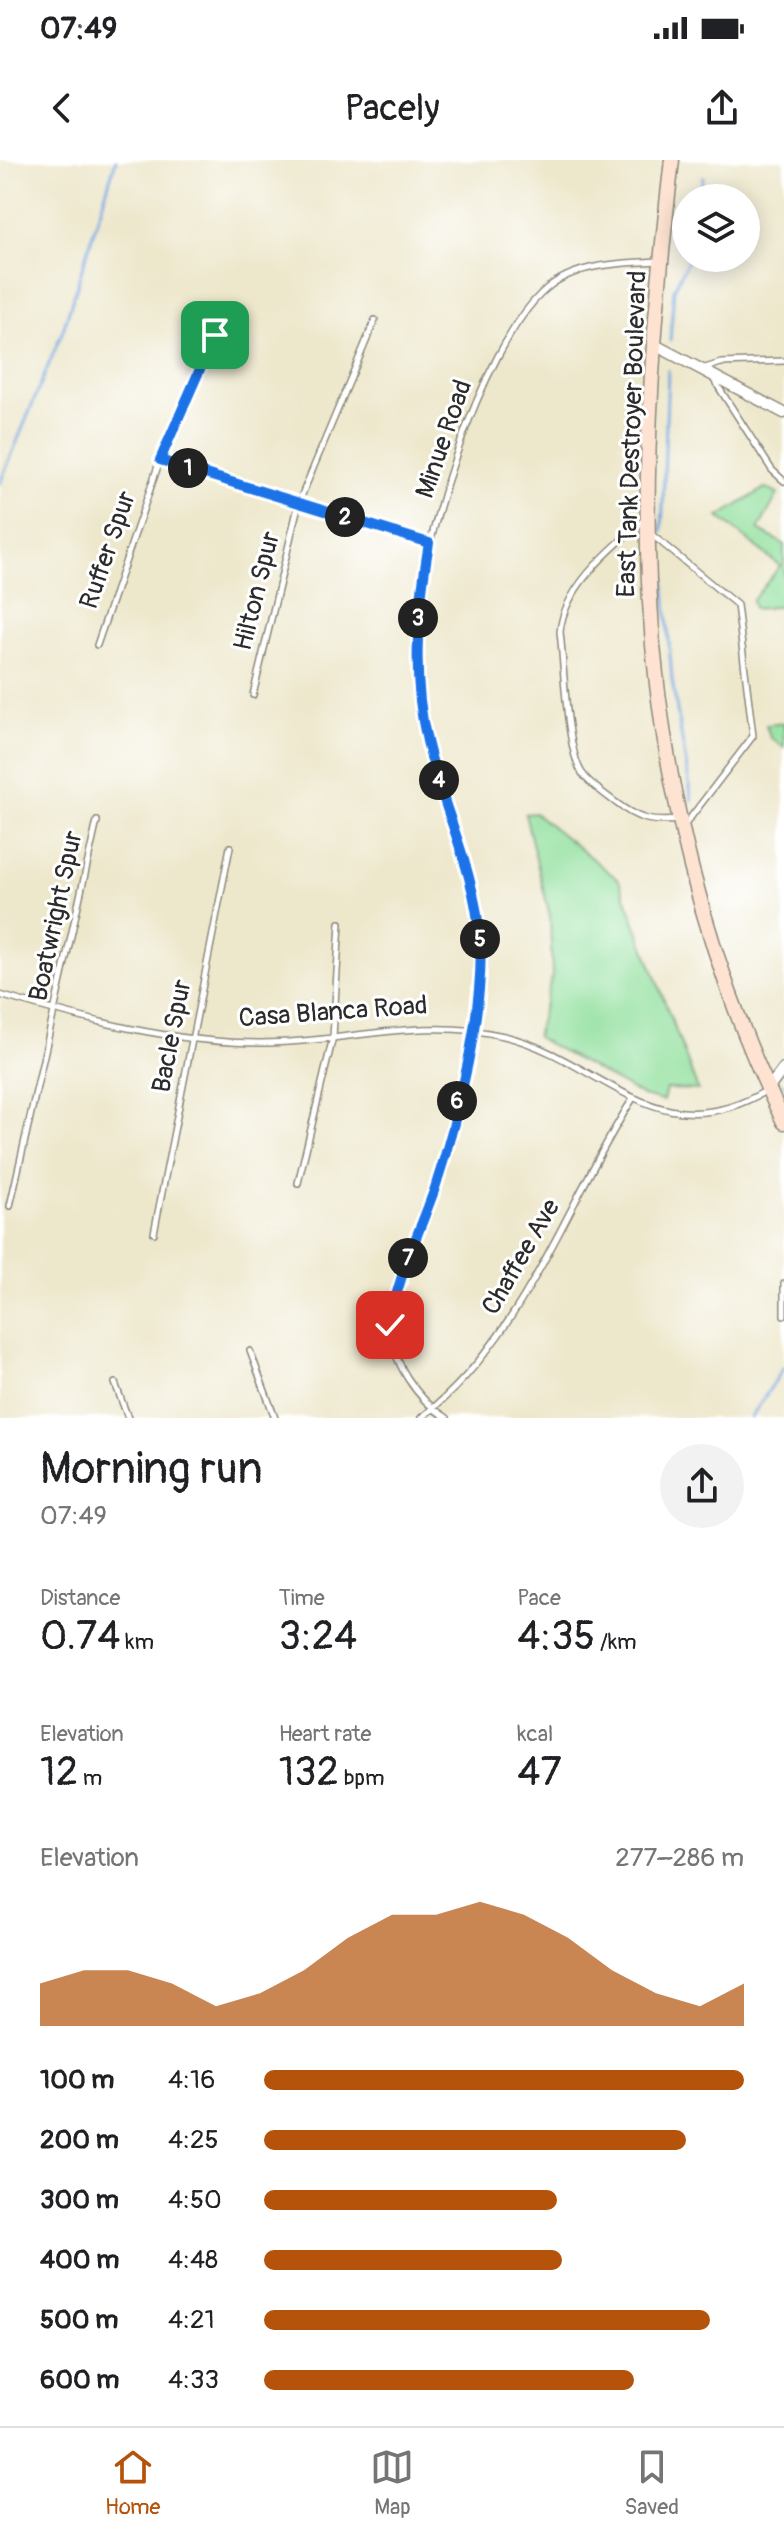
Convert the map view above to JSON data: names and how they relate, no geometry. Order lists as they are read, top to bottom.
{
  "streets": {
    "street": ["East Tank Destroyer Boulevard", "Casa Blanca Road"],
    "lane": [
      "Minue Road",
      "Ruffer Spur",
      "Hilton Spur",
      "Boatwright Spur",
      "Bacle Spur",
      "Chaffee Ave"
    ]
  },
  "crossings": [
    ["East Tank Destroyer Boulevard", "Minue Road"],
    ["East Tank Destroyer Boulevard", "Casa Blanca Road"],
    ["Minue Road", "Casa Blanca Road"],
    ["Minue Road", "Chaffee Ave"],
    ["Boatwright Spur", "Casa Blanca Road"],
    ["Casa Blanca Road", "Bacle Spur"],
    ["Casa Blanca Road", "Chaffee Ave"]
  ],
  "page": {
    "status": "07:49",
    "header": "Pacely",
    "pins": [
      "1",
      "2",
      "3",
      "4",
      "5",
      "6",
      "7"
    ],
    "heading": ["Morning run", "07:49"],
    "stats": [
      ["Distance", "0.74 km"],
      ["Time", "3:24"],
      ["Pace", "4:35 /km"],
      ["Elevation", "12 m"],
      ["Heart rate", "132 bpm"],
      ["kcal", "47"]
    ],
    "chart": ["Elevation", "277–286 m"],
    "list": [
      {
        "name": "100 m",
        "note": "4:16"
      },
      {
        "name": "200 m",
        "note": "4:25"
      },
      {
        "name": "300 m",
        "note": "4:50"
      },
      {
        "name": "400 m",
        "note": "4:48"
      },
      {
        "name": "500 m",
        "note": "4:21"
      },
      {
        "name": "600 m",
        "note": "4:33"
      }
    ],
    "tabs": ["Home", "Map", "Saved"]
  }
}
